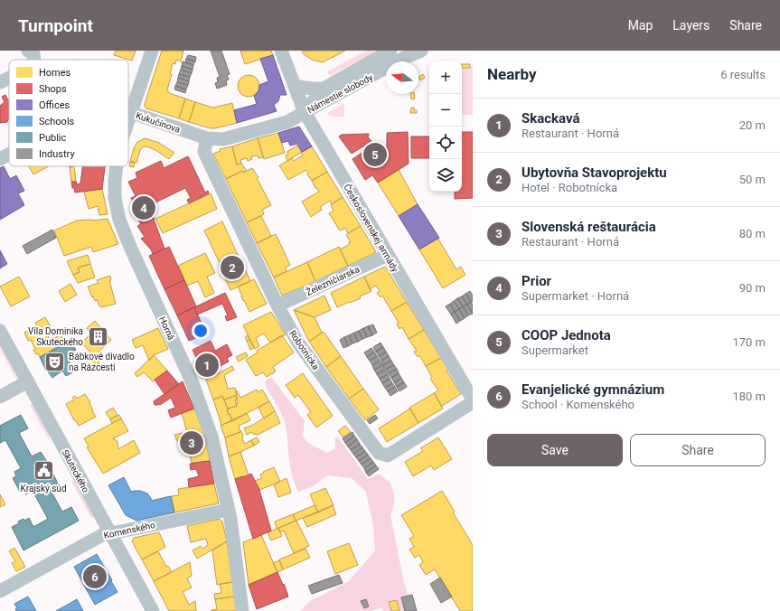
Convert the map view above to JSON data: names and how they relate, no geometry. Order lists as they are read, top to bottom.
{
  "streets": {
    "street": [
      "Námestie slobody",
      "Kukučínova",
      "Československej armády",
      "Železničiarska",
      "Horná",
      "Robotnícka",
      "Skuteckého",
      "Komenského"
    ]
  },
  "crossings": [
    ["Námestie slobody", "Kukučínova"],
    ["Námestie slobody", "Československej armády"],
    ["Kukučínova", "Československej armády"],
    ["Kukučínova", "Horná"],
    ["Kukučínova", "Robotnícka"],
    ["Československej armády", "Železničiarska"],
    ["Železničiarska", "Robotnícka"],
    ["Horná", "Komenského"],
    ["Skuteckého", "Komenského"]
  ],
  "places": {
    "building": ["Vila Dominika Skuteckého"],
    "theatre": ["Bábkové divadlo na Rázcestí"],
    "public building": ["Krajský súd"]
  },
  "legend": [
    "Homes",
    "Shops",
    "Offices",
    "Schools",
    "Public",
    "Industry"
  ],
  "north": "left",
  "page": {
    "header": "Turnpoint",
    "nav": ["Map", "Layers", "Share"],
    "heading": ["Nearby", "6 results"],
    "map_buttons": ["+", "−"],
    "list": [
      {
        "mark": "1",
        "name": "Skackavá",
        "note": "Restaurant · Horná",
        "value": "20 m"
      },
      {
        "mark": "2",
        "name": "Ubytovňa Stavoprojektu",
        "note": "Hotel · Robotnícka",
        "value": "50 m"
      },
      {
        "mark": "3",
        "name": "Slovenská reštaurácia",
        "note": "Restaurant · Horná",
        "value": "80 m"
      },
      {
        "mark": "4",
        "name": "Prior",
        "note": "Supermarket · Horná",
        "value": "90 m"
      },
      {
        "mark": "5",
        "name": "COOP Jednota",
        "note": "Supermarket",
        "value": "170 m"
      },
      {
        "mark": "6",
        "name": "Evanjelické gymnázium",
        "note": "School · Komenského",
        "value": "180 m"
      }
    ],
    "pins": [
      "5",
      "4",
      "2",
      "1",
      "3",
      "6"
    ],
    "buttons": ["Save", "Share"]
  }
}
